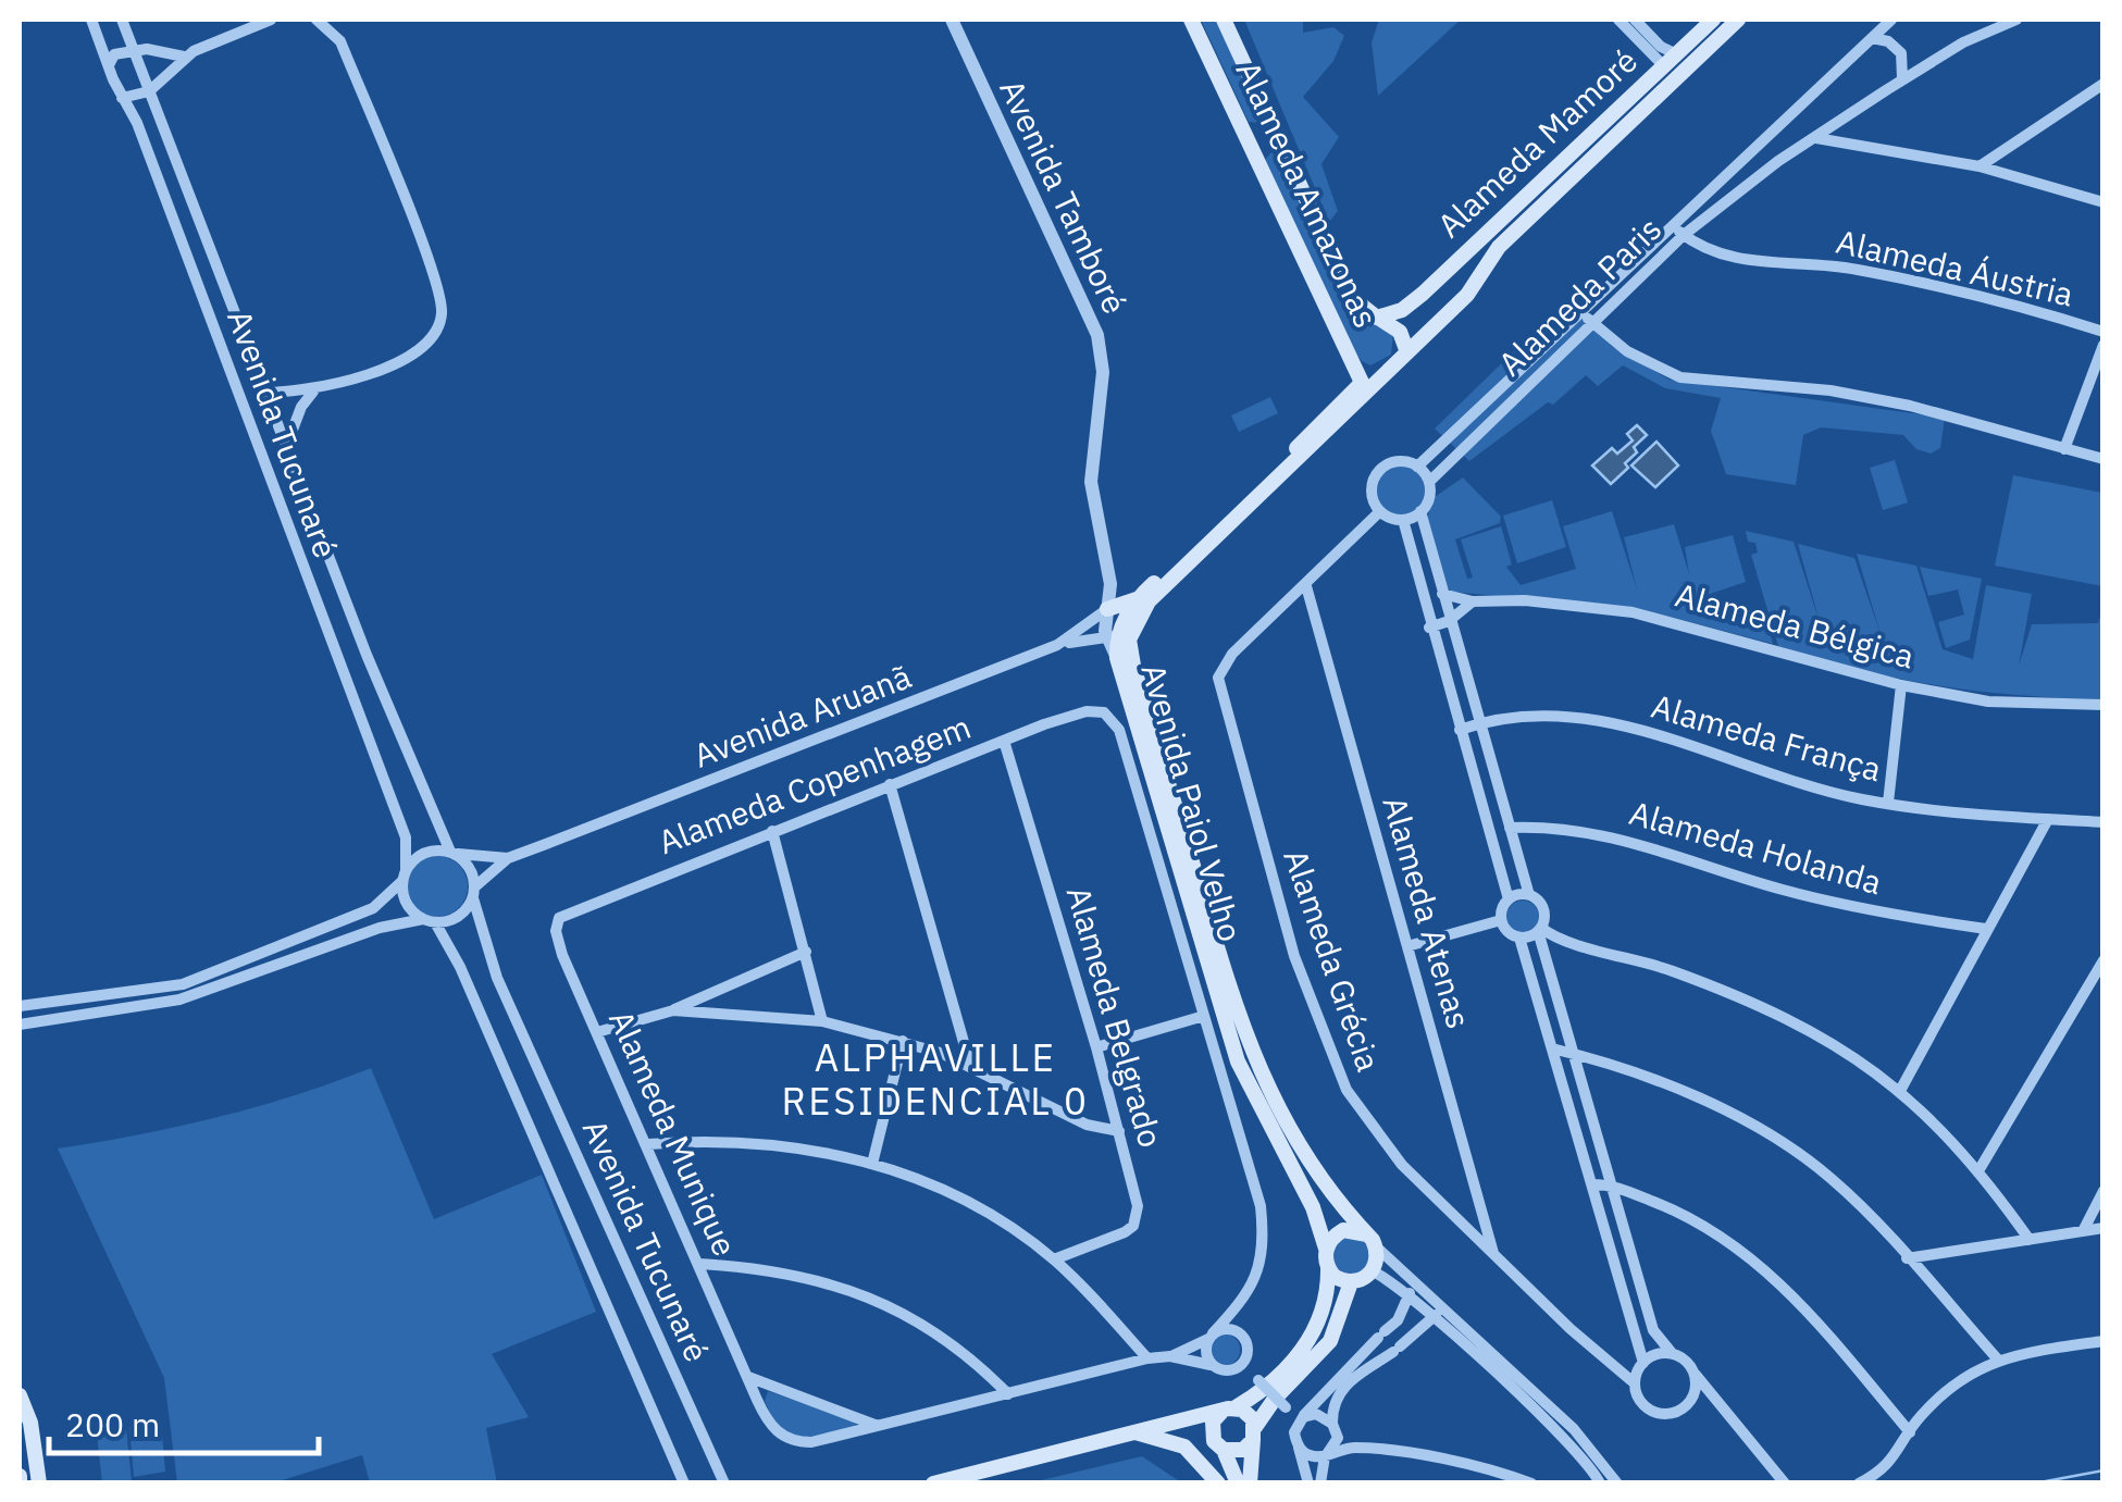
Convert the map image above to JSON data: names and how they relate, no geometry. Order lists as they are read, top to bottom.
{
  "streets": {
    "main road": ["Alameda Mamoré", "Alameda Amazonas", "Avenida Paiol Velho"],
    "street": [
      "Avenida Tamboré",
      "Alameda Áustria",
      "Alameda Paris",
      "Avenida Tucunaré",
      "Alameda Bélgica",
      "Avenida Aruanã",
      "Alameda França",
      "Alameda Copenhagem",
      "Alameda Holanda",
      "Alameda Atenas",
      "Alameda Grécia",
      "Alameda Belgrado",
      "Alameda Munique"
    ]
  },
  "crossings": [
    ["Alameda Mamoré", "Alameda Amazonas"],
    ["Alameda Mamoré", "Avenida Paiol Velho"],
    ["Alameda Amazonas", "Avenida Paiol Velho"],
    ["Avenida Tamboré", "Avenida Aruanã"],
    ["Avenida Tamboré", "Avenida Paiol Velho"],
    ["Alameda Áustria", "Alameda Paris"],
    ["Alameda Paris", "Alameda Grécia"],
    ["Avenida Tucunaré", "Avenida Aruanã"],
    ["Alameda Copenhagem", "Alameda Belgrado"],
    ["Alameda Copenhagem", "Alameda Munique"],
    ["Alameda Atenas", "Alameda Grécia"]
  ],
  "districts": ["ALPHAVILLE RESIDENCIAL 0"],
  "scale_bar": "200 m"
}
